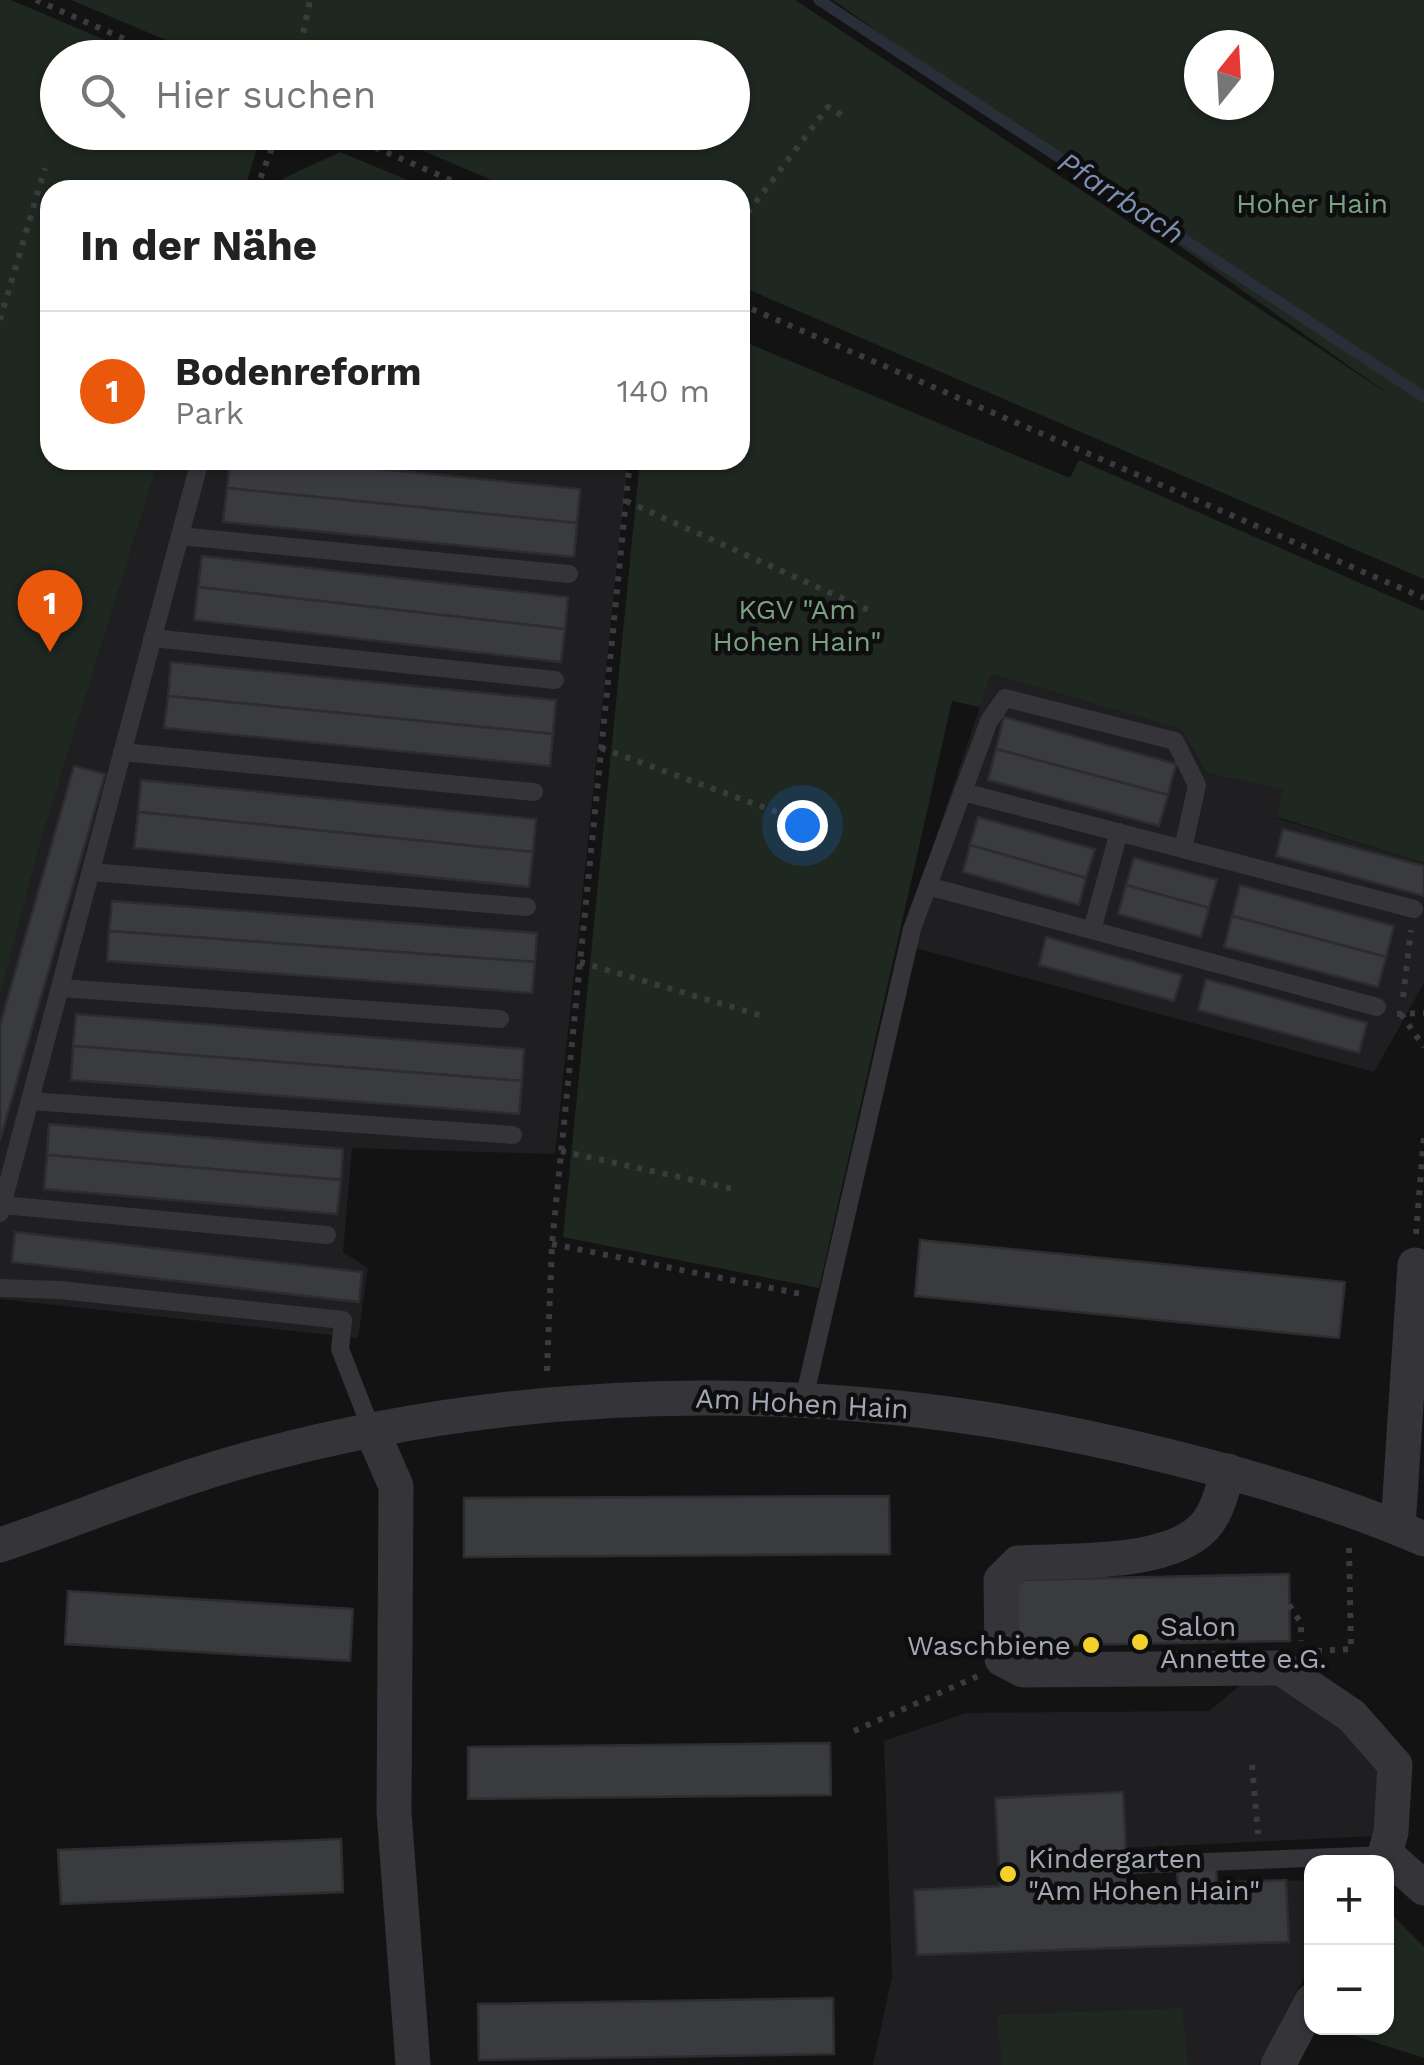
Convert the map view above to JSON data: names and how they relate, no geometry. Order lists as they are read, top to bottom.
{
  "streets": {
    "street": ["Am Hohen Hain"]
  },
  "water": ["Pfarrbach"],
  "parks": ["Hoher Hain", "KGV \"Am Hohen Hain\""],
  "places": ["Salon Annette e.G.", "Waschbiene", "Kindergarten \"Am Hohen Hain\""],
  "north": "top",
  "page": {
    "search": "Hier suchen",
    "heading": "In der Nähe",
    "list": [
      {
        "mark": "1",
        "name": "Bodenreform",
        "note": "Park",
        "value": "140 m"
      }
    ],
    "pins": "1",
    "map_buttons": ["+", "−"]
  }
}
